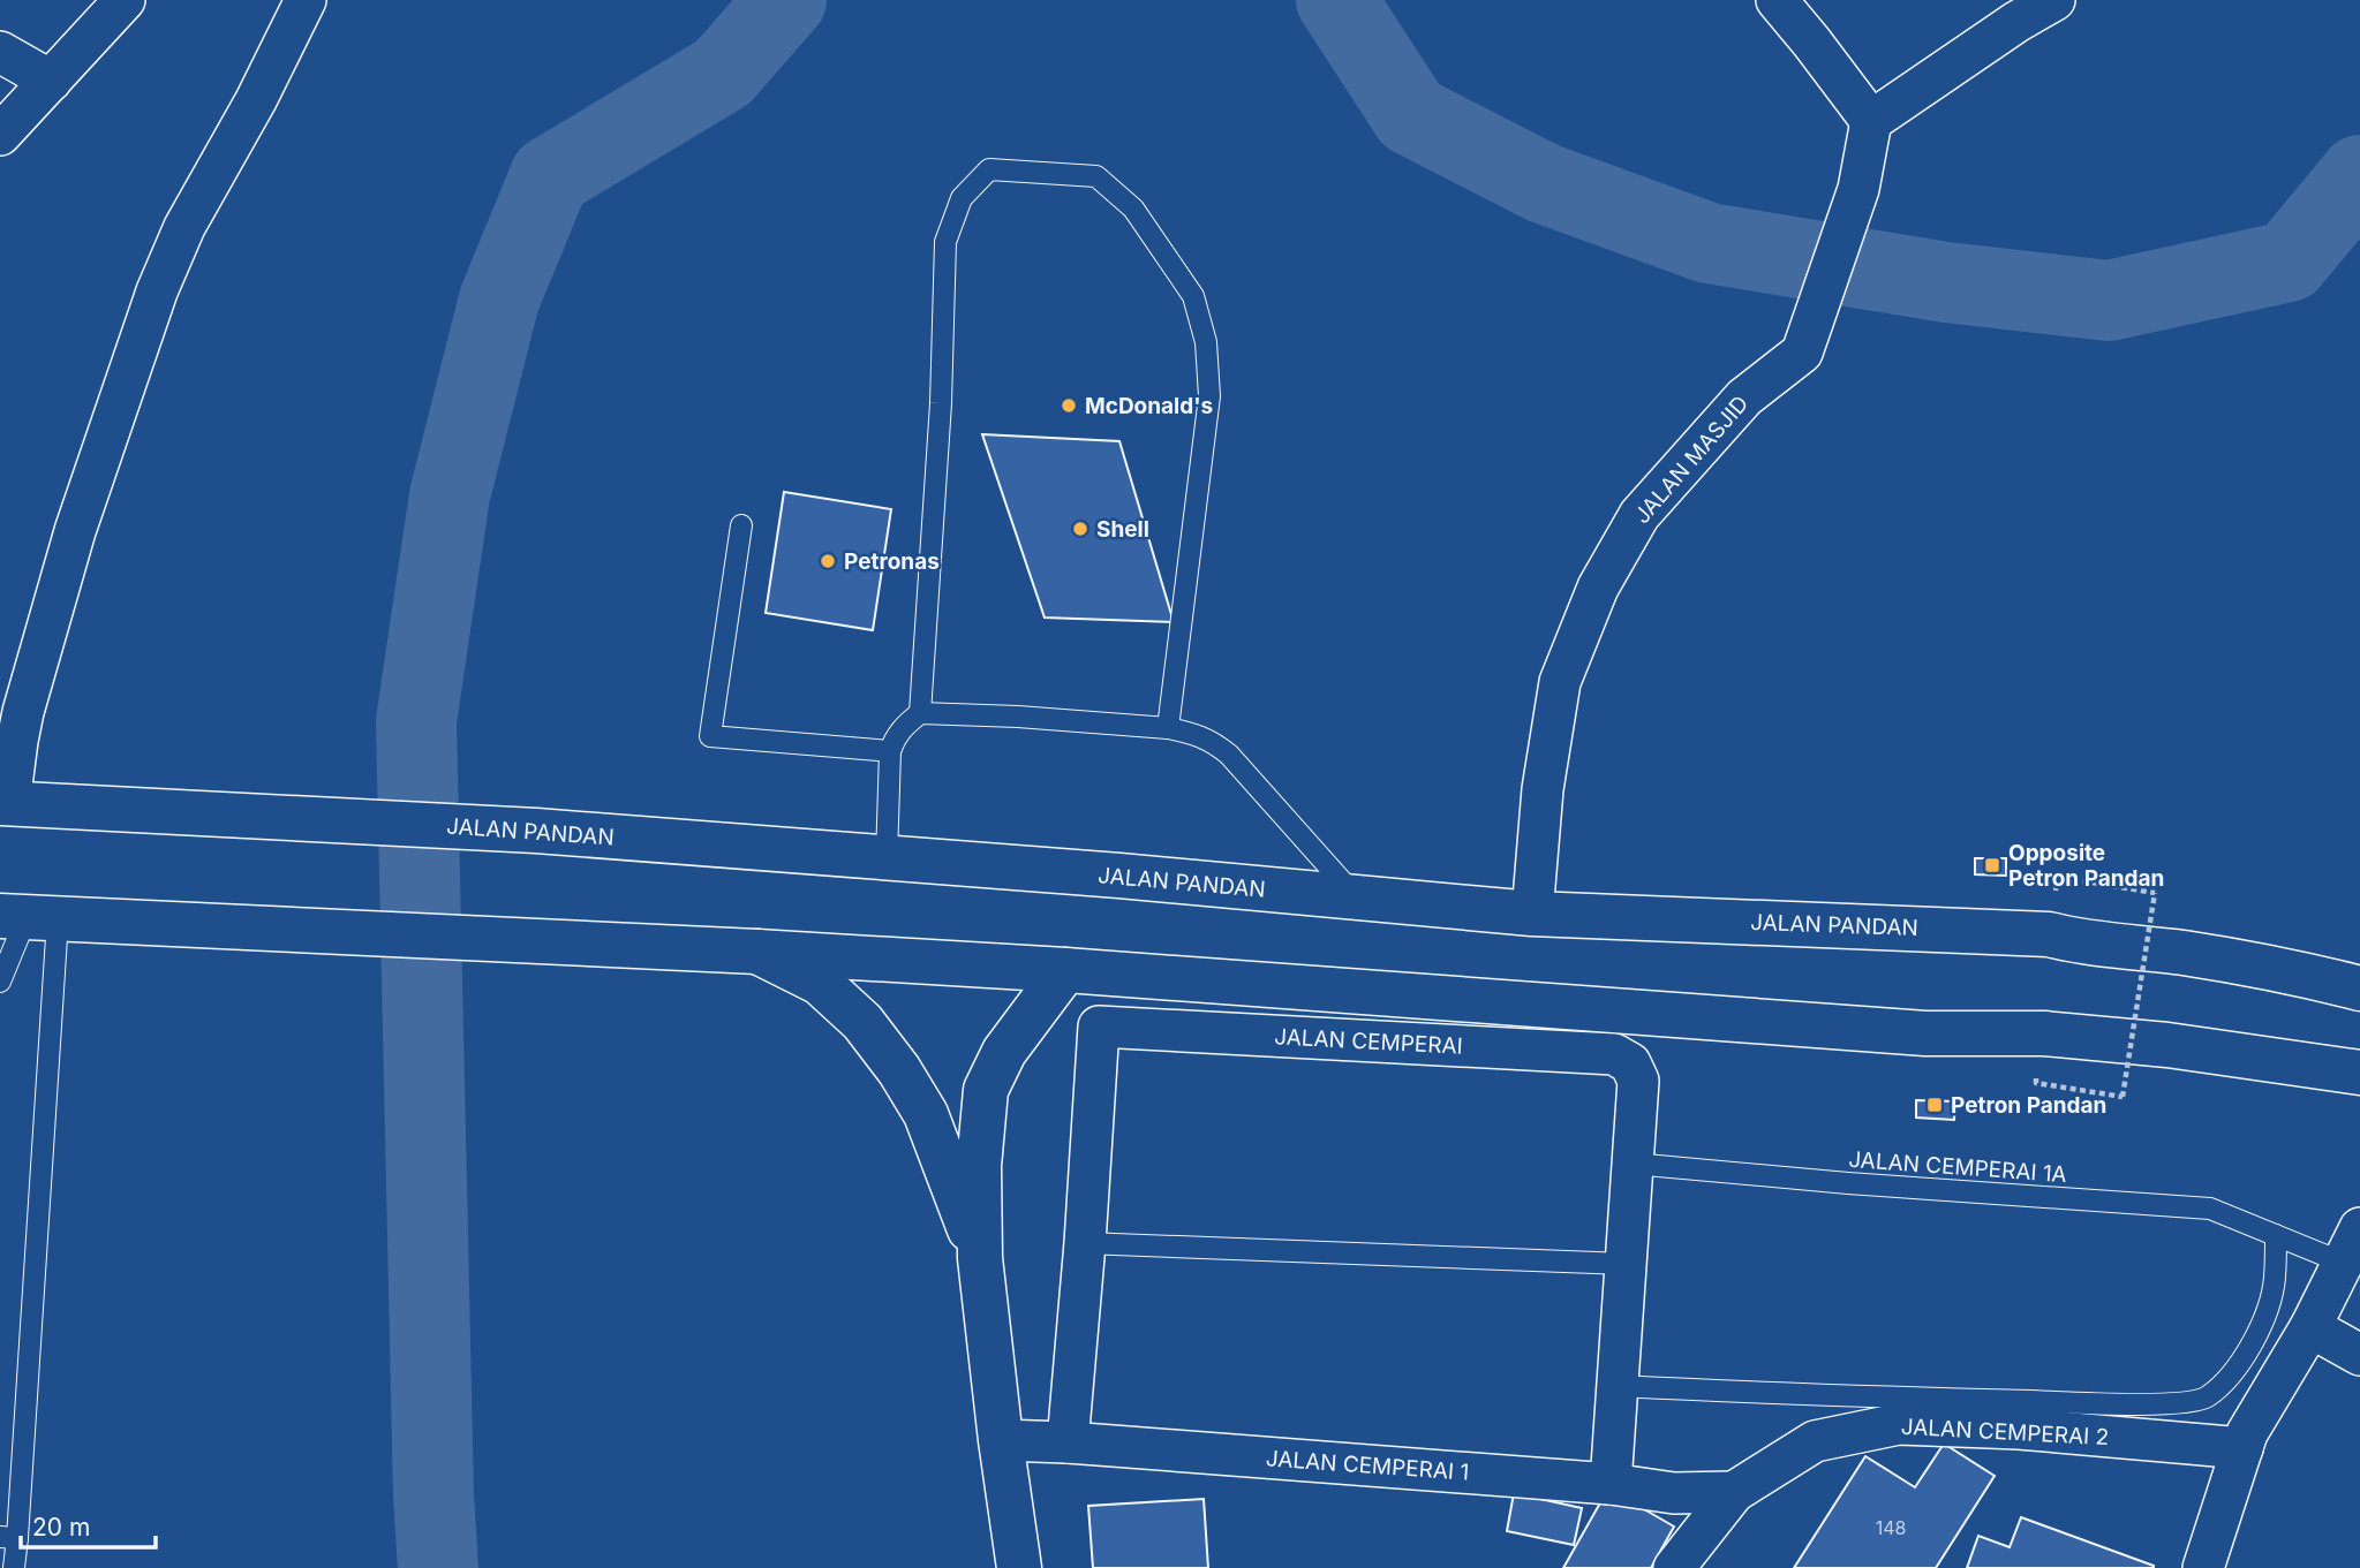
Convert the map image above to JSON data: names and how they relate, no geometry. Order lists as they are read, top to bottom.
{
  "streets": {
    "main road": ["JALAN PANDAN"],
    "street": [
      "JALAN MASJID",
      "JALAN CEMPERAI",
      "JALAN CEMPERAI 2",
      "JALAN CEMPERAI 1"
    ],
    "lane": ["JALAN CEMPERAI 1A"]
  },
  "crossings": [
    ["JALAN MASJID", "JALAN PANDAN"],
    ["JALAN CEMPERAI", "JALAN CEMPERAI 1A"],
    ["JALAN CEMPERAI", "JALAN CEMPERAI 1"],
    ["JALAN CEMPERAI 2", "JALAN CEMPERAI 1"]
  ],
  "places": {
    "other": ["McDonald's", "Shell", "Petronas"],
    "transit": ["Opposite Petron Pandan", "Petron Pandan"]
  },
  "house_numbers": ["148"],
  "scale_bar": "20 m"
}
